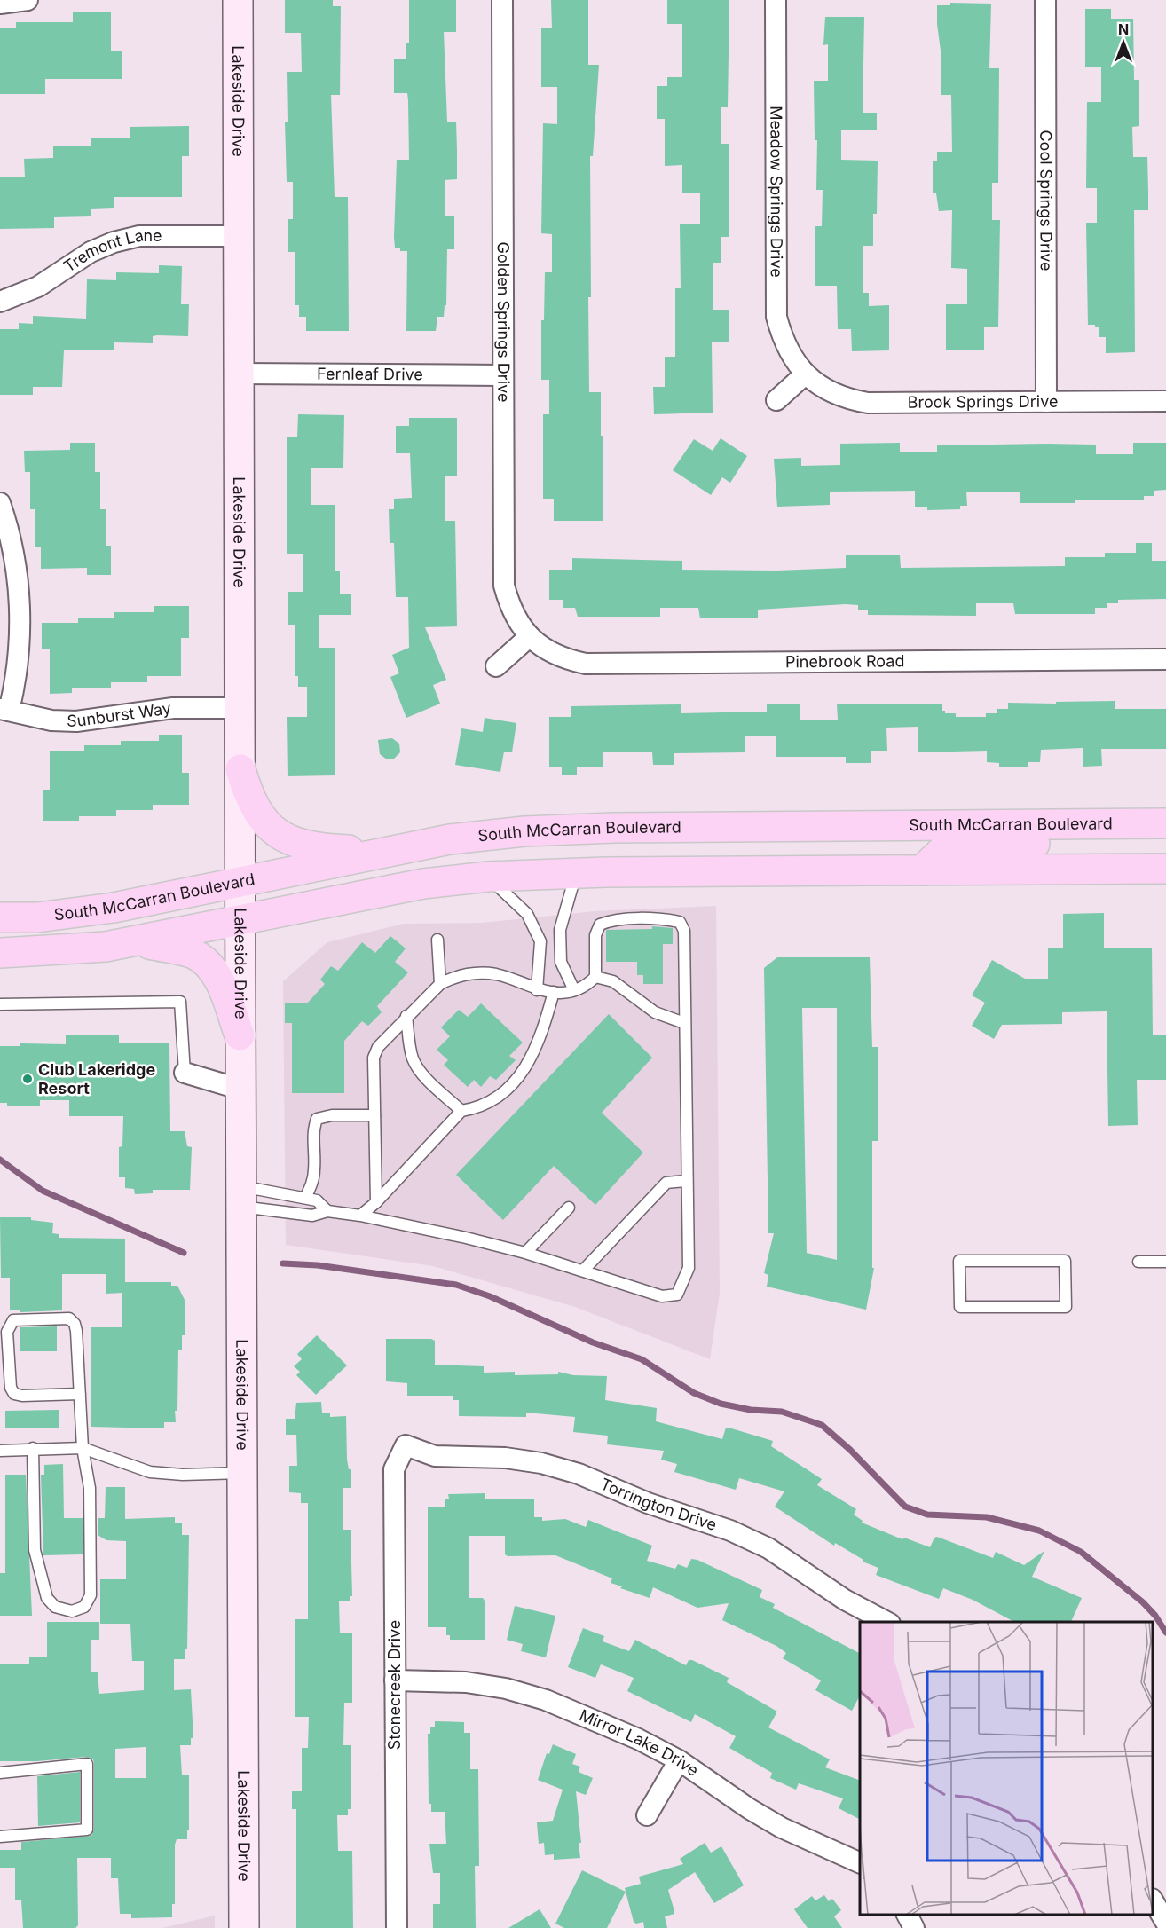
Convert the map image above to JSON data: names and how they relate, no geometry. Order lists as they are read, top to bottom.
{
  "streets": {
    "main road": ["South McCarran Boulevard"],
    "street": [
      "Lakeside Drive",
      "Meadow Springs Drive",
      "Cool Springs Drive",
      "Tremont Lane",
      "Golden Springs Drive",
      "Fernleaf Drive",
      "Brook Springs Drive",
      "Pinebrook Road",
      "Sunburst Way",
      "Torrington Drive",
      "Stonecreek Drive",
      "Mirror Lake Drive"
    ]
  },
  "crossings": [
    ["Lakeside Drive", "Tremont Lane"],
    ["Lakeside Drive", "Fernleaf Drive"],
    ["Lakeside Drive", "Sunburst Way"],
    ["Lakeside Drive", "South McCarran Boulevard"],
    ["Meadow Springs Drive", "Brook Springs Drive"],
    ["Cool Springs Drive", "Brook Springs Drive"],
    ["Golden Springs Drive", "Fernleaf Drive"],
    ["Golden Springs Drive", "Pinebrook Road"],
    ["Torrington Drive", "Stonecreek Drive"],
    ["Stonecreek Drive", "Mirror Lake Drive"]
  ],
  "places": ["Club Lakeridge Resort"],
  "north": "top"
}
